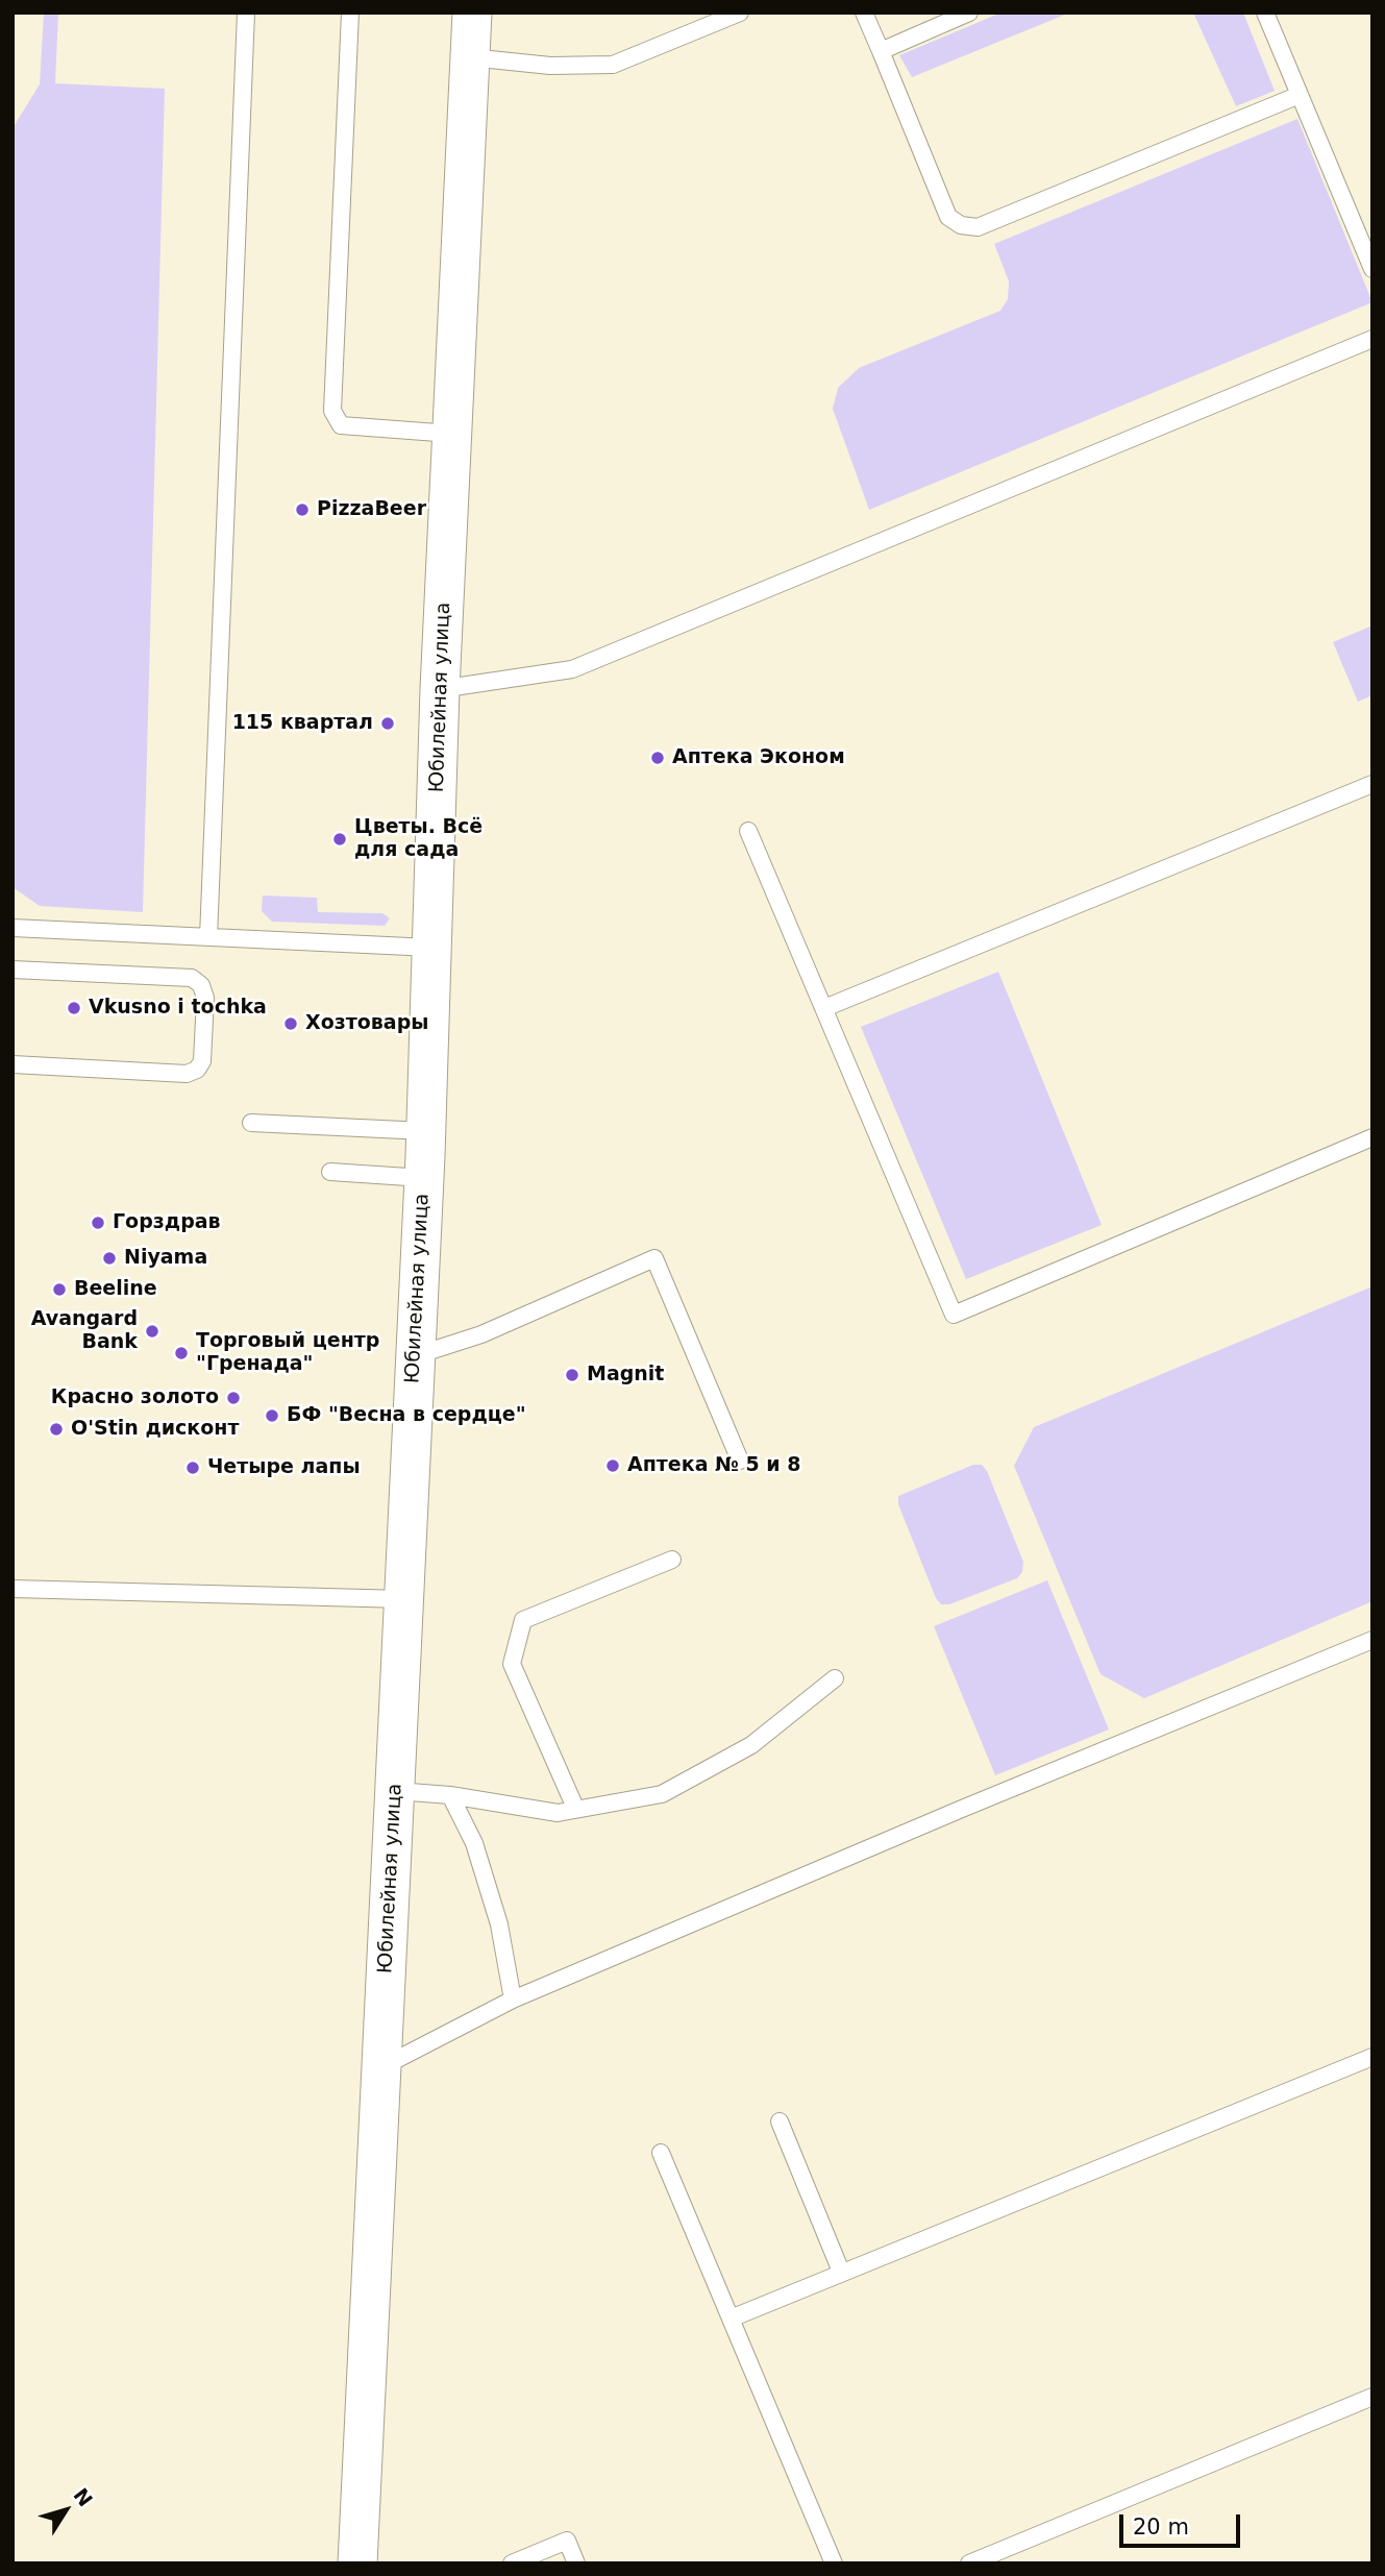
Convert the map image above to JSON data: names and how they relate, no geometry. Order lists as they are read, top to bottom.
{
  "streets": {
    "street": ["Юбилейная улица"]
  },
  "places": [
    "PizzaBeer",
    "115 квартал",
    "Аптека Эконом",
    "Цветы. Всё для сада",
    "Vkusno i tochka",
    "Хозтовары",
    "Горздрав",
    "Niyama",
    "Beeline",
    "Avangard Bank",
    "Торговый центр \"Гренада\"",
    "Magnit",
    "Красно золото",
    "БФ \"Весна в сердце\"",
    "O'Stin дисконт",
    "Аптека № 5 и 8",
    "Четыре лапы"
  ],
  "scale_bar": "20 m",
  "north": "top right"
}
